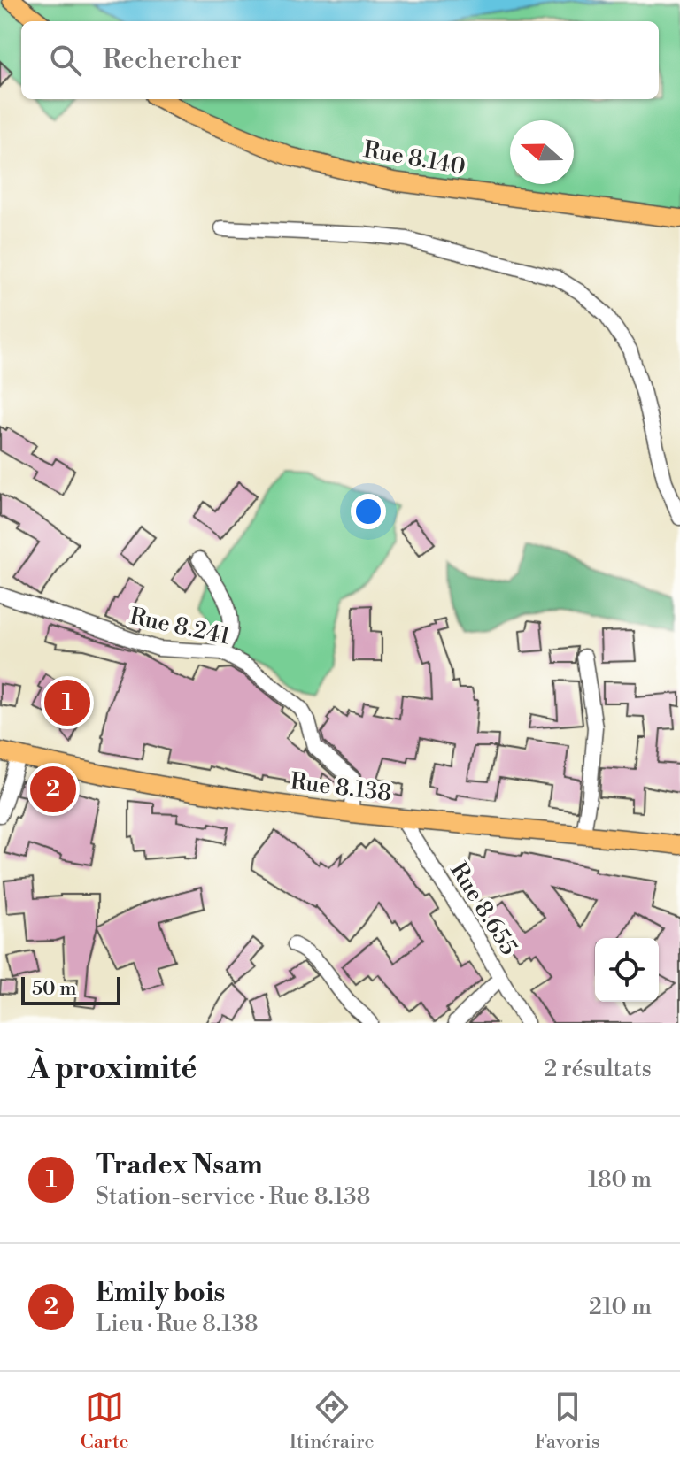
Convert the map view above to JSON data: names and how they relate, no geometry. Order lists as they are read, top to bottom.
{
  "streets": {
    "main road": ["Rue 8.140", "Rue 8.138"],
    "street": ["Rue 8.241", "Rue 8.655"]
  },
  "crossings": [
    ["Rue 8.241", "Rue 8.138"],
    ["Rue 8.138", "Rue 8.655"]
  ],
  "scale_bar": "50 m",
  "north": "left",
  "page": {
    "search": "Rechercher",
    "pins": ["1", "2"],
    "scale": "50 m",
    "heading": ["À proximité", "2 résultats"],
    "list": [
      {
        "mark": "1",
        "name": "Tradex Nsam",
        "note": "Station-service · Rue 8.138",
        "value": "180 m"
      },
      {
        "mark": "2",
        "name": "Emily bois",
        "note": "Lieu · Rue 8.138",
        "value": "210 m"
      }
    ],
    "nav": ["Carte", "Itinéraire", "Favoris"]
  }
}
